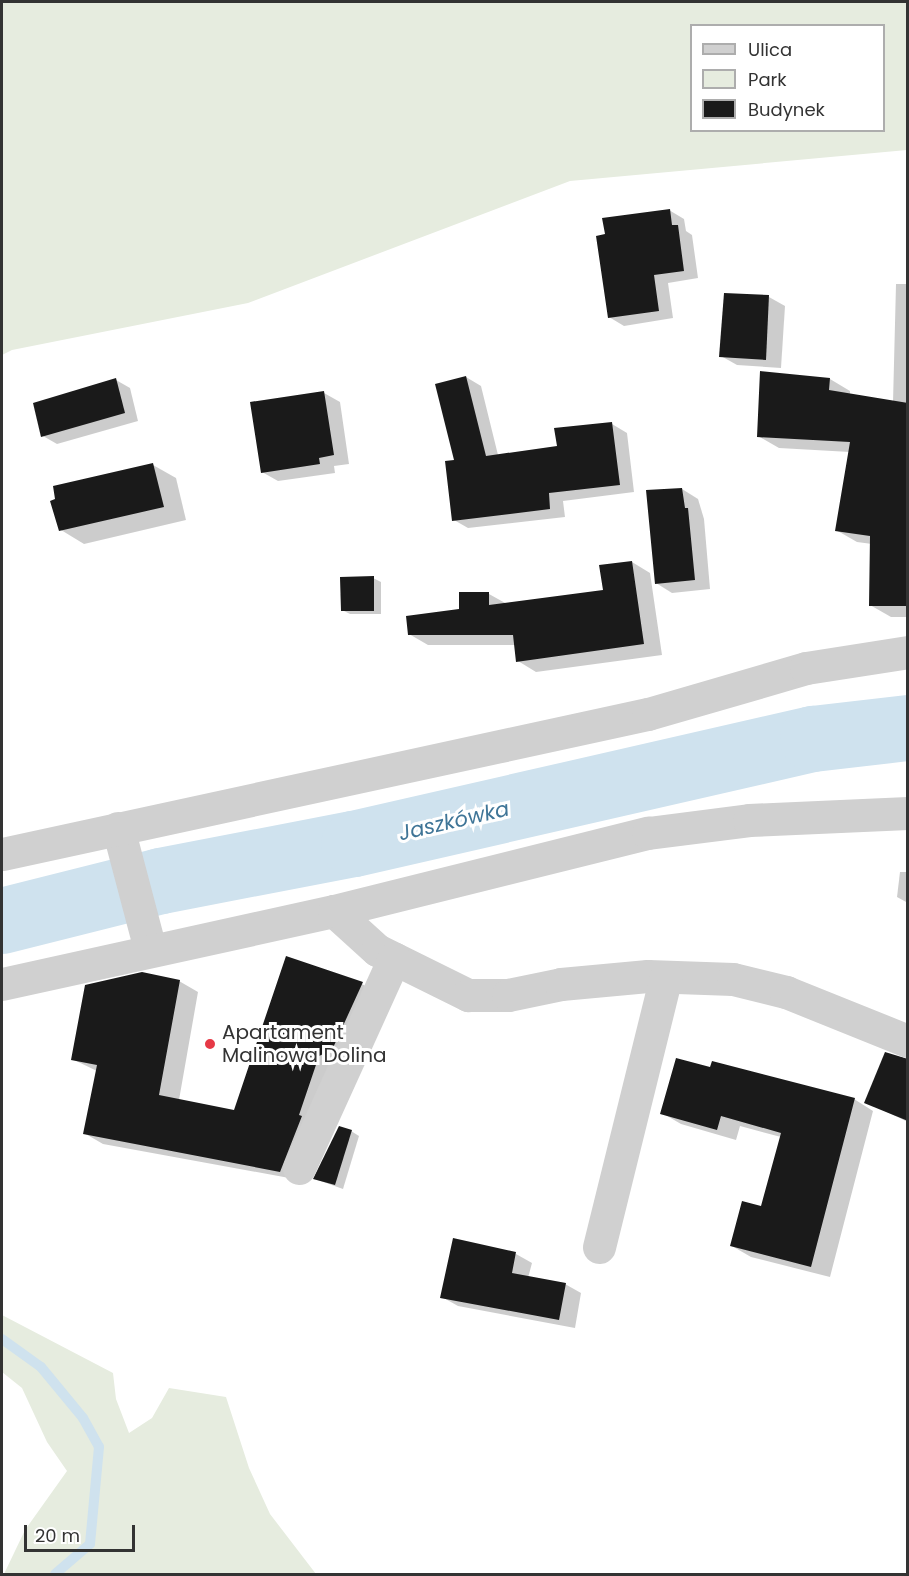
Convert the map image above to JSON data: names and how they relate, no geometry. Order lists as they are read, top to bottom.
{
  "water": ["Jaszkówka"],
  "places": ["Apartament Malinowa Dolina"],
  "legend": ["Ulica", "Park", "Budynek"],
  "scale_bar": "20 m"
}
